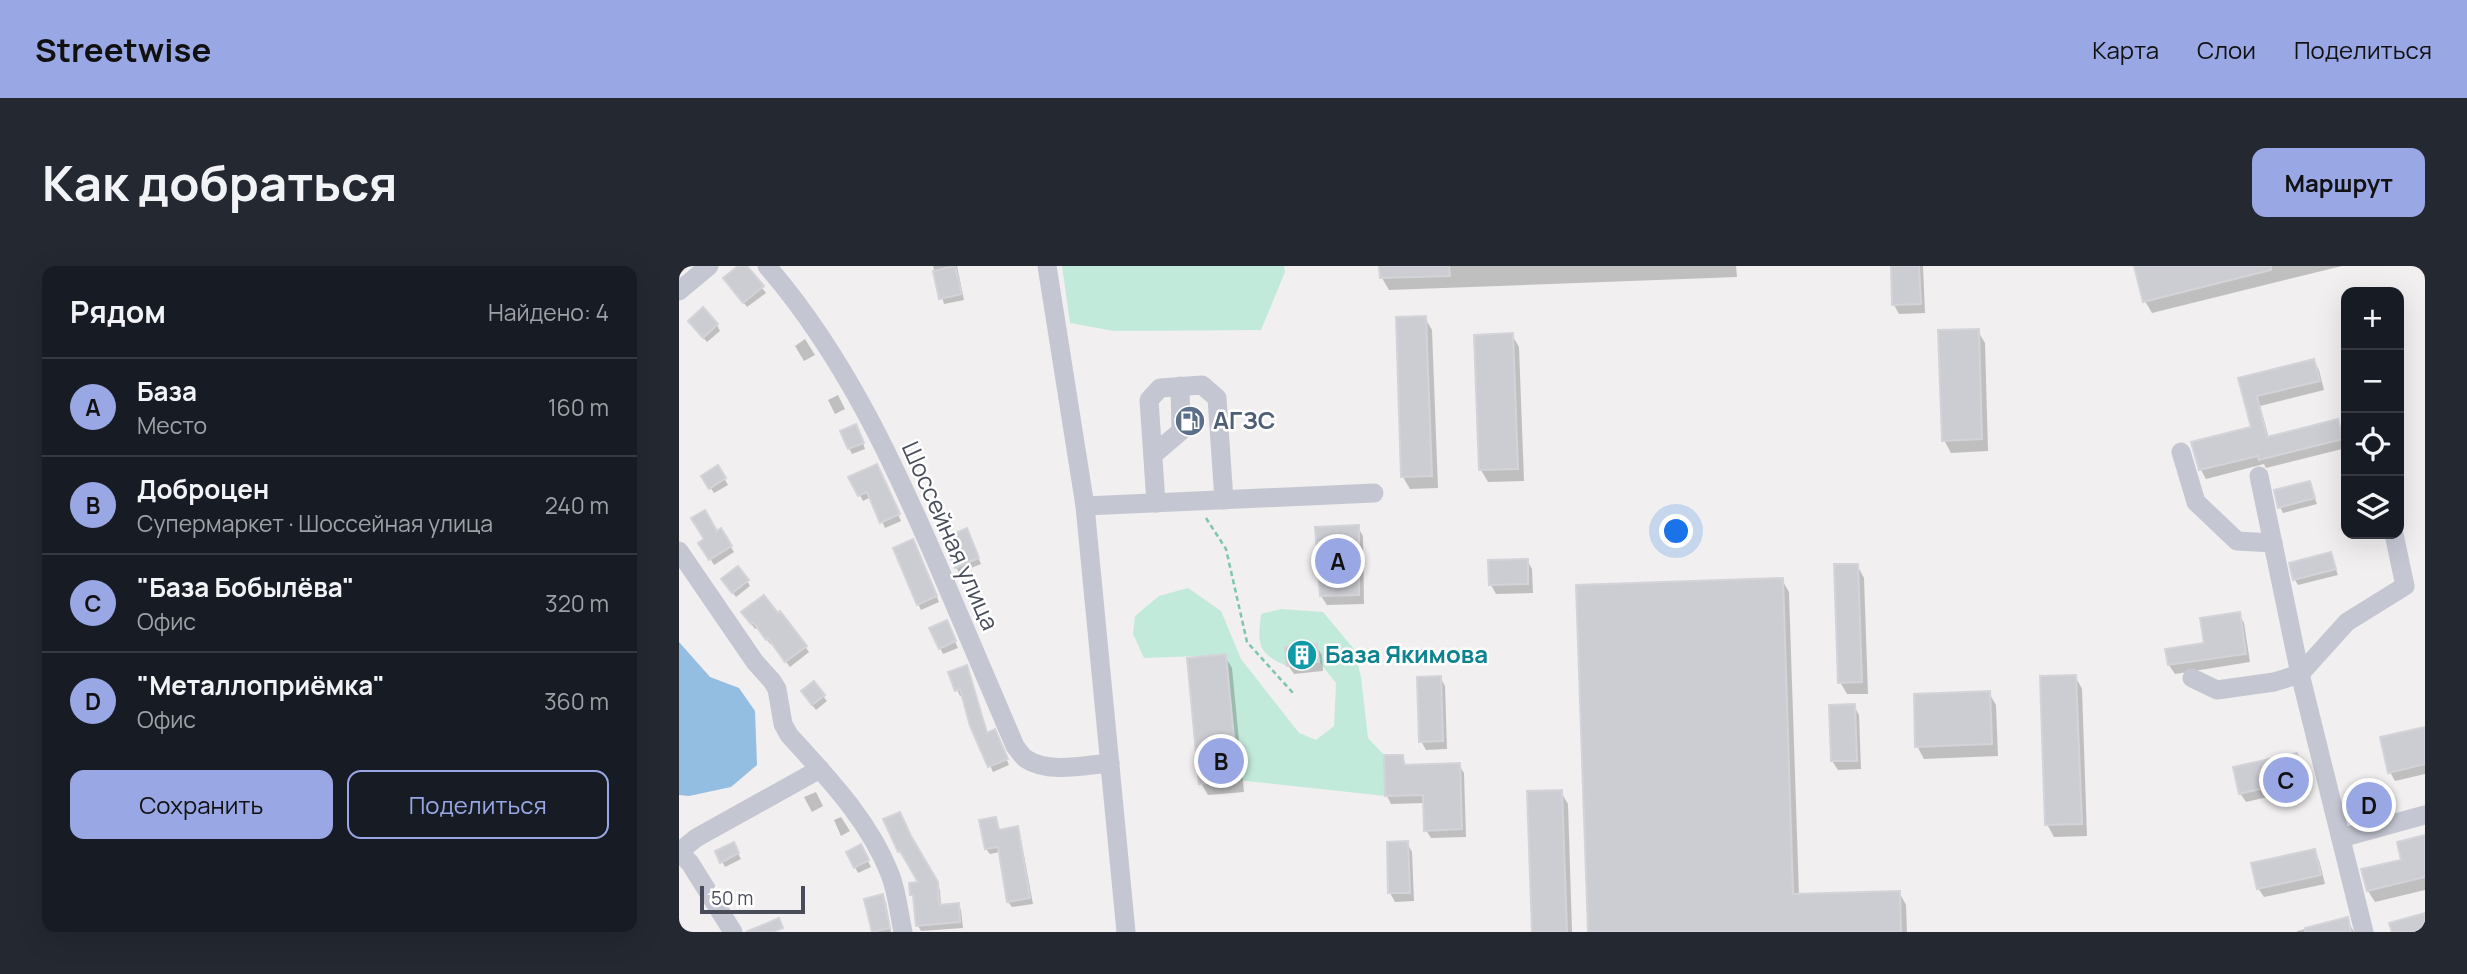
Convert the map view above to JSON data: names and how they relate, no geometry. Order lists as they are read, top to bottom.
{
  "streets": {
    "street": ["Шоссейная улица"]
  },
  "places": {
    "fuel station": ["АГЗС"],
    "building": ["База Якимова"]
  },
  "scale_bar": "50 m",
  "page": {
    "header": "Streetwise",
    "nav": ["Карта", "Слои", "Поделиться"],
    "buttons": [
      "Маршрут",
      ["Сохранить", "Поделиться"]
    ],
    "title": "Как добраться",
    "heading": ["Рядом", "Найдено: 4"],
    "map_buttons": ["+", "−"],
    "list": [
      {
        "mark": "A",
        "name": "База",
        "note": "Место",
        "value": "160 m"
      },
      {
        "mark": "B",
        "name": "Доброцен",
        "note": "Супермаркет · Шоссейная улица",
        "value": "240 m"
      },
      {
        "mark": "C",
        "name": "\"База Бобылёва\"",
        "note": "Офис",
        "value": "320 m"
      },
      {
        "mark": "D",
        "name": "\"Металлоприёмка\"",
        "note": "Офис",
        "value": "360 m"
      }
    ],
    "pins": [
      "A",
      "B",
      "C",
      "D"
    ],
    "scale": "50 m"
  }
}
